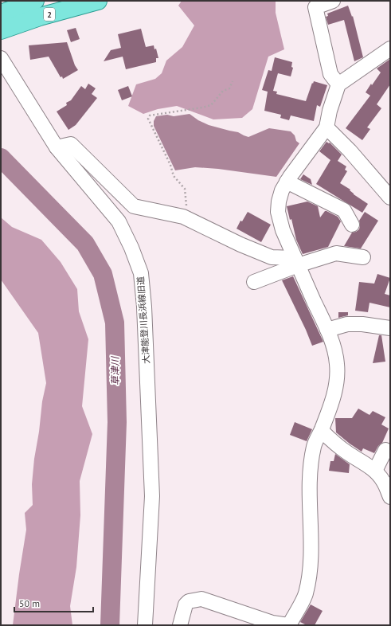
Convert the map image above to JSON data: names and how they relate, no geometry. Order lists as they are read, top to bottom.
{
  "streets": {
    "main road": ["2"],
    "street": ["大津能登川長浜線旧道"]
  },
  "water": ["草津川"],
  "scale_bar": "50 m"
}
